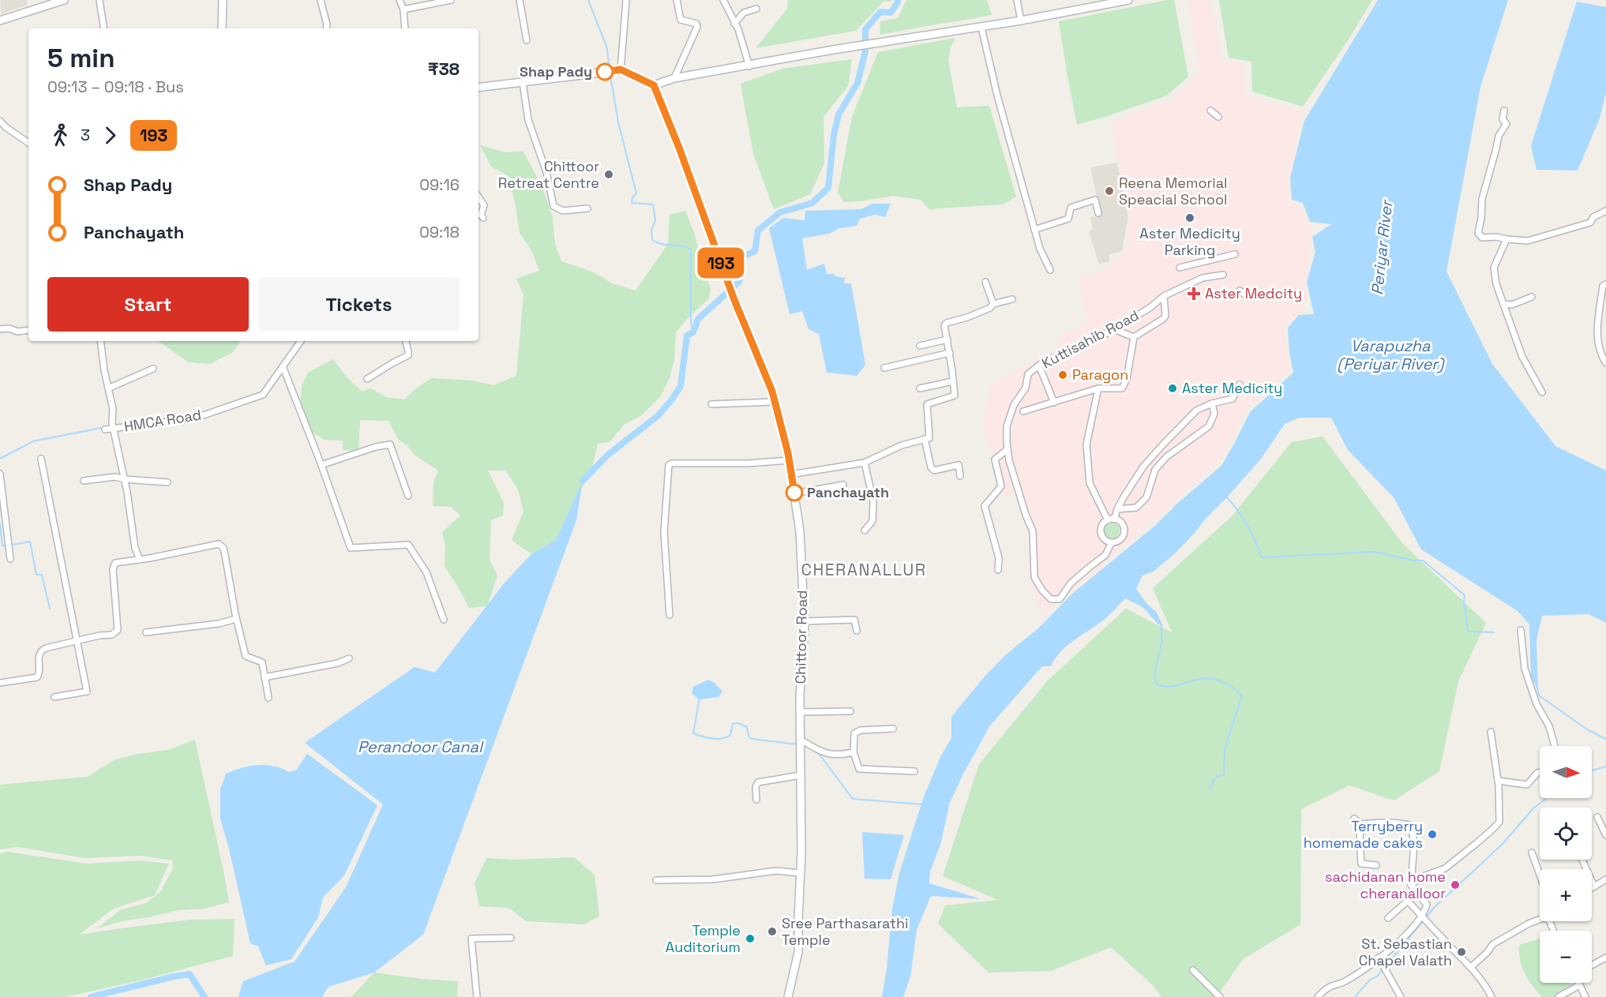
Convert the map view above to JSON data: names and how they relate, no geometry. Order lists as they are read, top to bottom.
{
  "streets": {
    "main road": ["Chittoor Road"],
    "street": ["Kuttisahib Road", "HMCA Road"]
  },
  "districts": ["CHERANALLUR"],
  "water": ["Periyar River", "Varapuzha (Periyar River)", "Perandoor Canal"],
  "places": {
    "other": [
      "Shap Pady",
      "Chittoor Retreat Centre",
      "Reena Memorial Speacial School",
      "Aster Medicity Parking",
      "Paragon",
      "Aster Medicity",
      "Panchayath",
      "Terryberry homemade cakes",
      "sachidanan home cheranalloor",
      "Sree Parthasarathi Temple",
      "Temple Auditorium",
      "St. Sebastian Chapel Valath"
    ],
    "health": ["Aster Medcity"]
  },
  "lines": ["bus line 193"],
  "north": "right",
  "page": {
    "on_map": "193",
    "heading": ["5 min", "09:13 – 09:18 · Bus", "₹38"],
    "legs": ["3", "193"],
    "list": [
      {
        "name": "Shap Pady",
        "value": "09:16"
      },
      {
        "name": "Panchayath",
        "value": "09:18"
      }
    ],
    "buttons": ["Start", "Tickets"],
    "map_buttons": ["+", "−"]
  }
}
